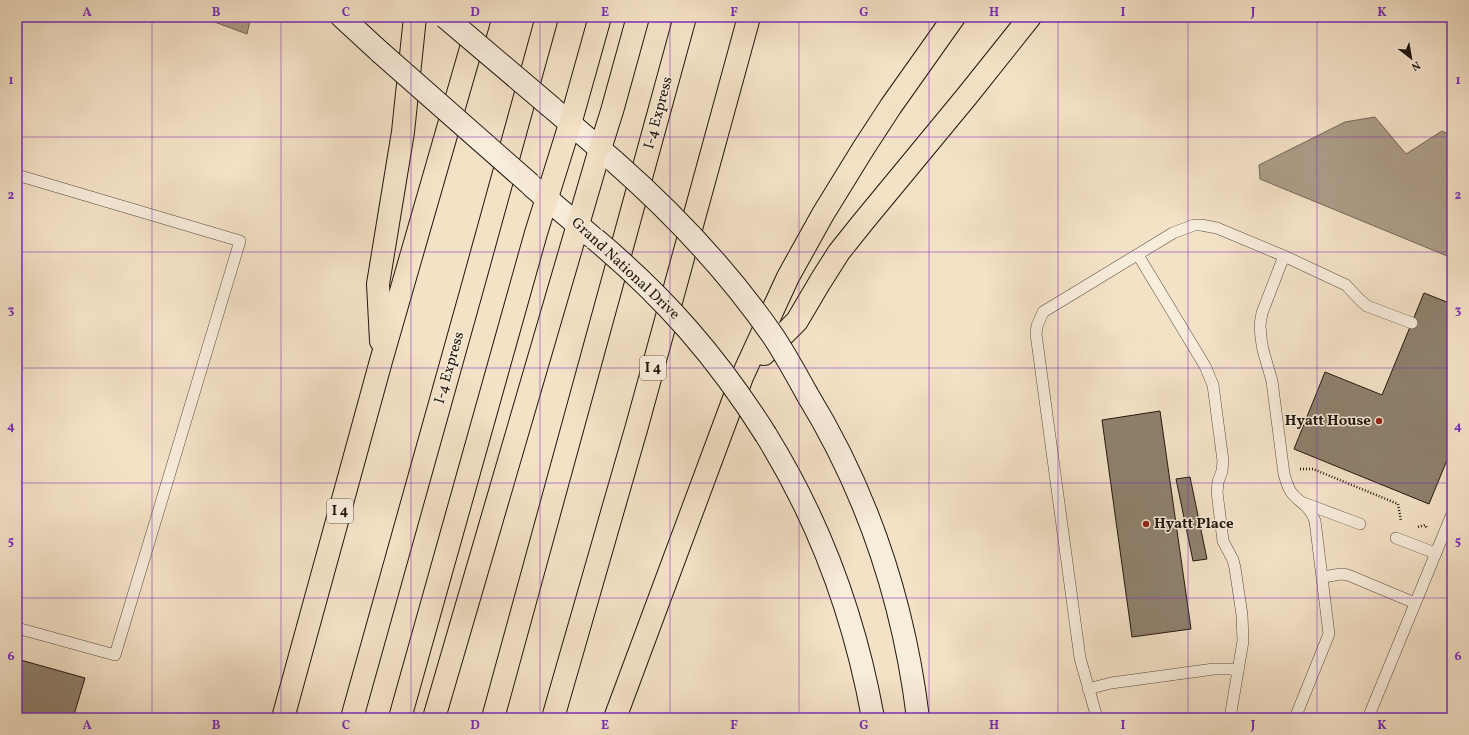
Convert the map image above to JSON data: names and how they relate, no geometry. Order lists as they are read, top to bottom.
{
  "streets": {
    "highway": ["I-4 Express", "I 4"],
    "street": ["Grand National Drive"]
  },
  "places": ["Hyatt House", "Hyatt Place"],
  "north": "bottom right",
  "grid": {
    "columns": [
      "A",
      "B",
      "C",
      "D",
      "E",
      "F",
      "G",
      "H",
      "I",
      "J",
      "K"
    ],
    "rows": [
      "1",
      "2",
      "3",
      "4",
      "5",
      "6"
    ]
  }
}
